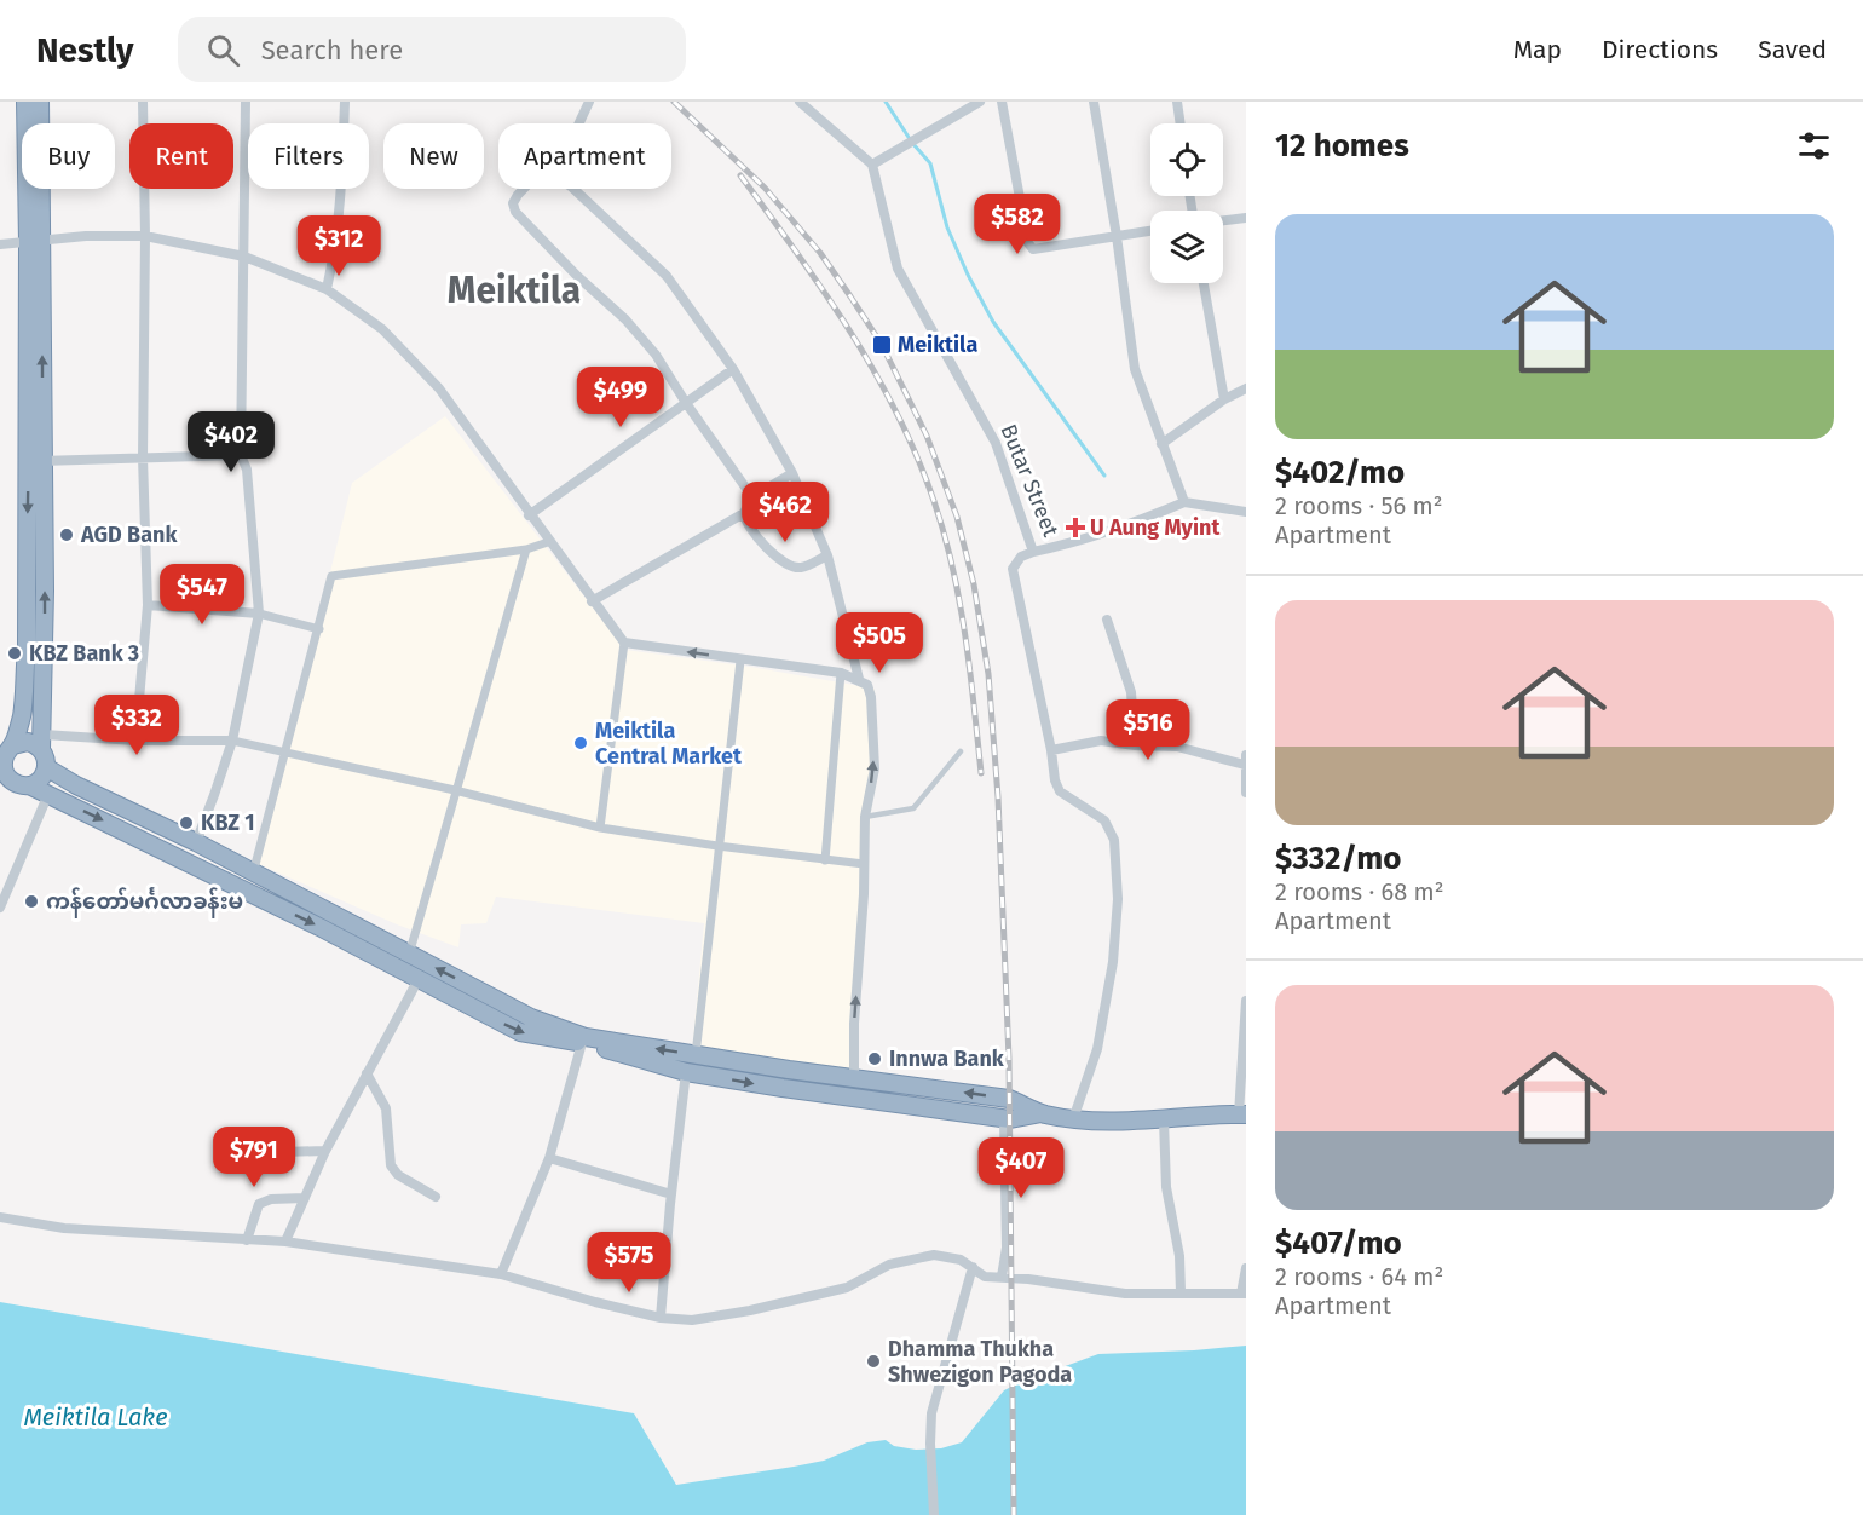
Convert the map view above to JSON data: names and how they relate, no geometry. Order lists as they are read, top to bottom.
{
  "streets": {
    "street": ["Butar Street"]
  },
  "districts": ["Meiktila"],
  "water": ["Meiktila Lake"],
  "places": {
    "transit": ["Meiktila"],
    "health": ["U Aung Myint"],
    "other": [
      "AGD Bank",
      "KBZ Bank 3",
      "Meiktila Central Market",
      "KBZ 1",
      "ကန်တော်မင်္ဂလာခန်းမ",
      "Innwa Bank",
      "Dhamma Thukha Shwezigon Pagoda"
    ]
  },
  "page": {
    "header": "Nestly",
    "search": "Search here",
    "nav": ["Map", "Directions", "Saved"],
    "heading": "12 homes",
    "chip": [
      "Buy",
      "Rent",
      "Filters",
      "New",
      "Apartment"
    ],
    "list": [
      {
        "name": "$402/mo",
        "note": "2 rooms · 56 m² · Apartment"
      },
      {
        "name": "$332/mo",
        "note": "2 rooms · 68 m² · Apartment"
      },
      {
        "name": "$407/mo",
        "note": "2 rooms · 64 m² · Apartment"
      }
    ],
    "price": [
      "$582",
      "$312",
      "$499",
      "$402",
      "$462",
      "$547",
      "$505",
      "$332",
      "$516",
      "$791",
      "$407",
      "$575"
    ]
  }
}
